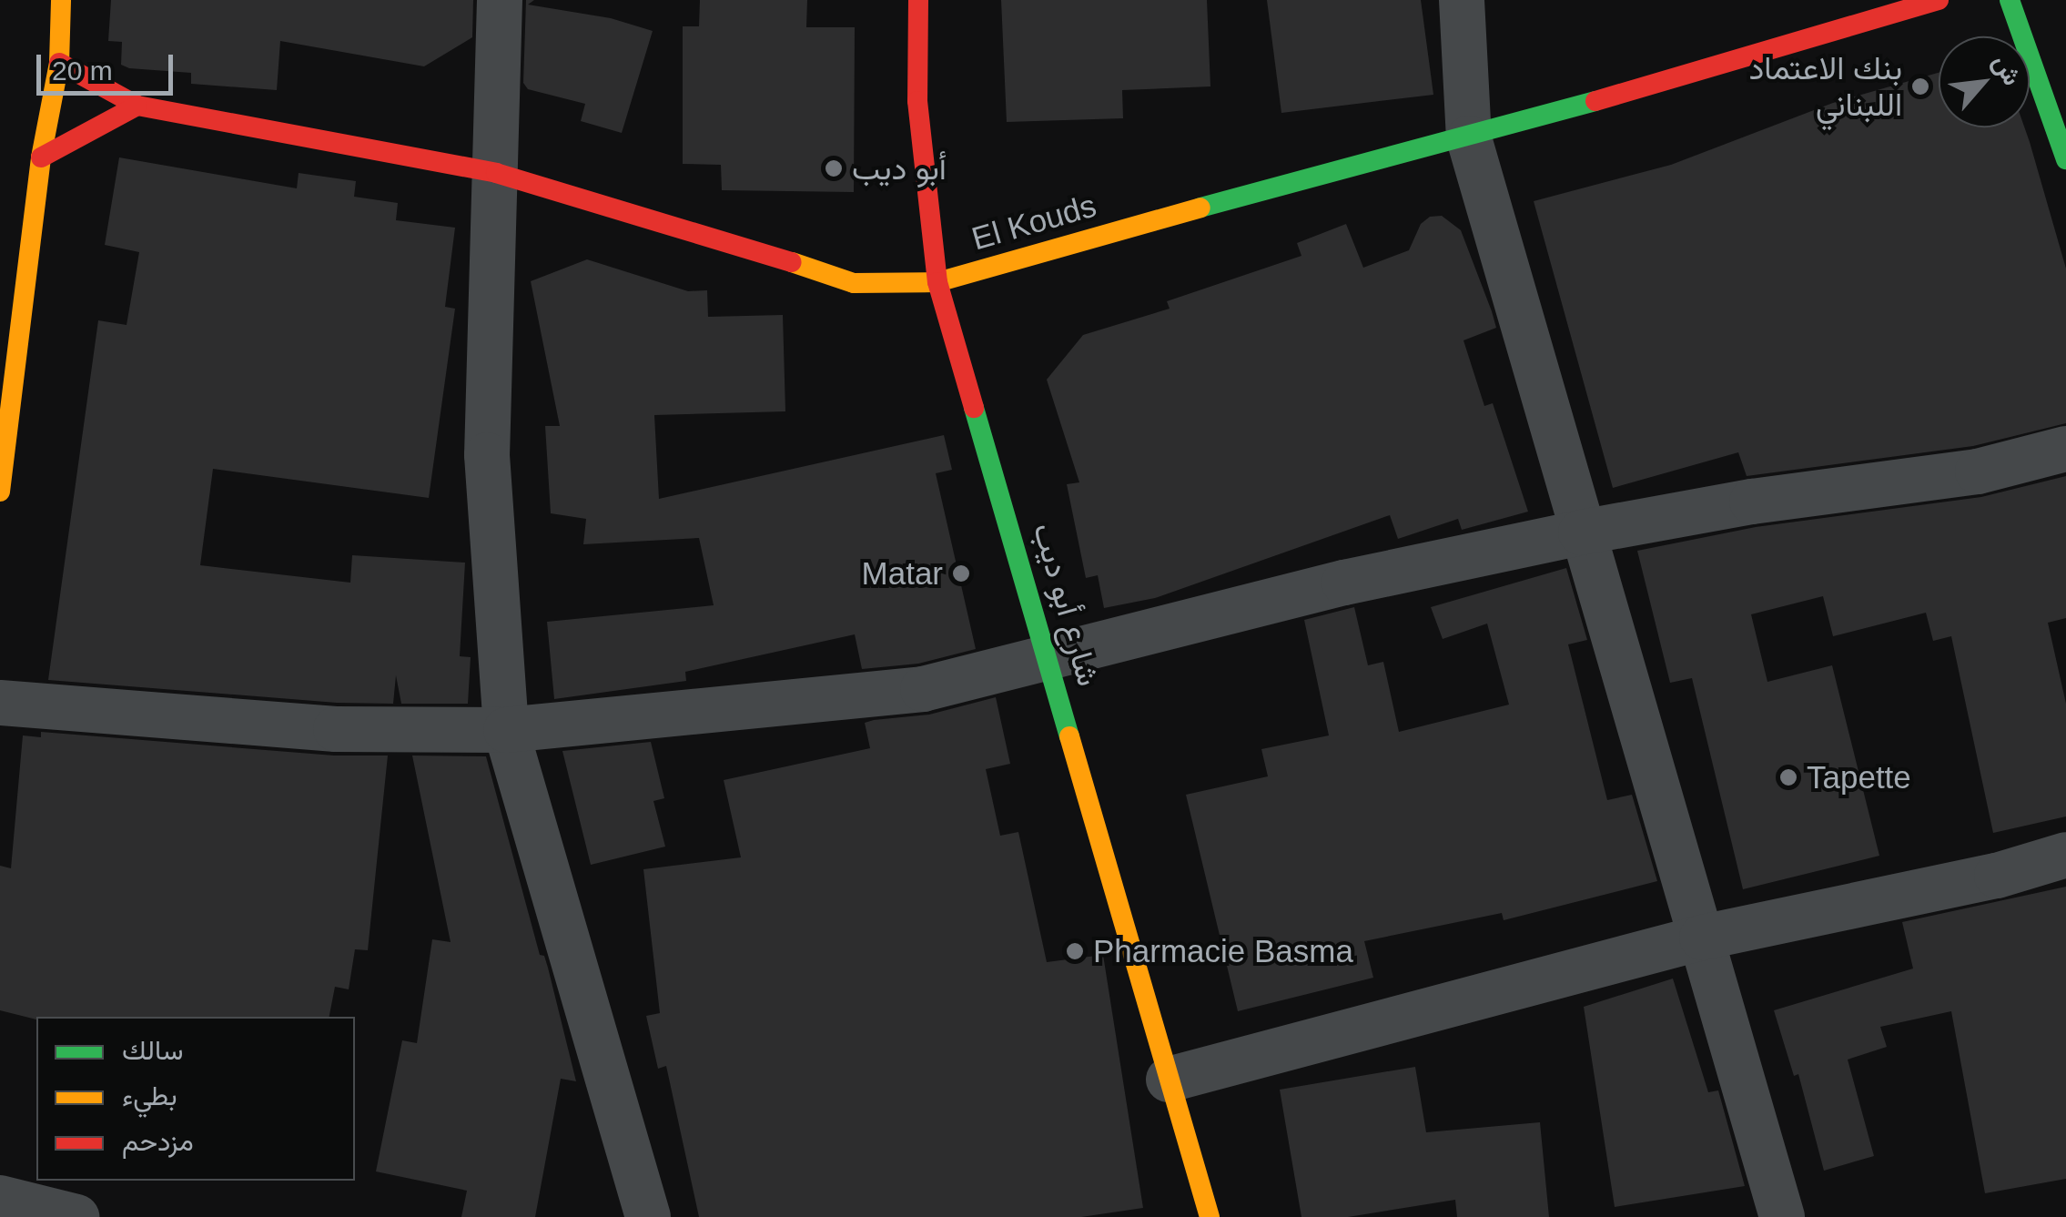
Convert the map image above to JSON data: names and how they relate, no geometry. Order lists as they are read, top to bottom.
{
  "streets": {
    "main road": ["El Kouds", "شارع أبو ديب"]
  },
  "crossings": [
    ["El Kouds", "شارع أبو ديب"]
  ],
  "places": [
    "بنك الاعتماد اللبناني",
    "أبو ديب",
    "Matar",
    "Tapette",
    "Pharmacie Basma"
  ],
  "legend": ["سالك", "بطيء", "مزدحم"],
  "scale_bar": "20 m",
  "north": "top right"
}
